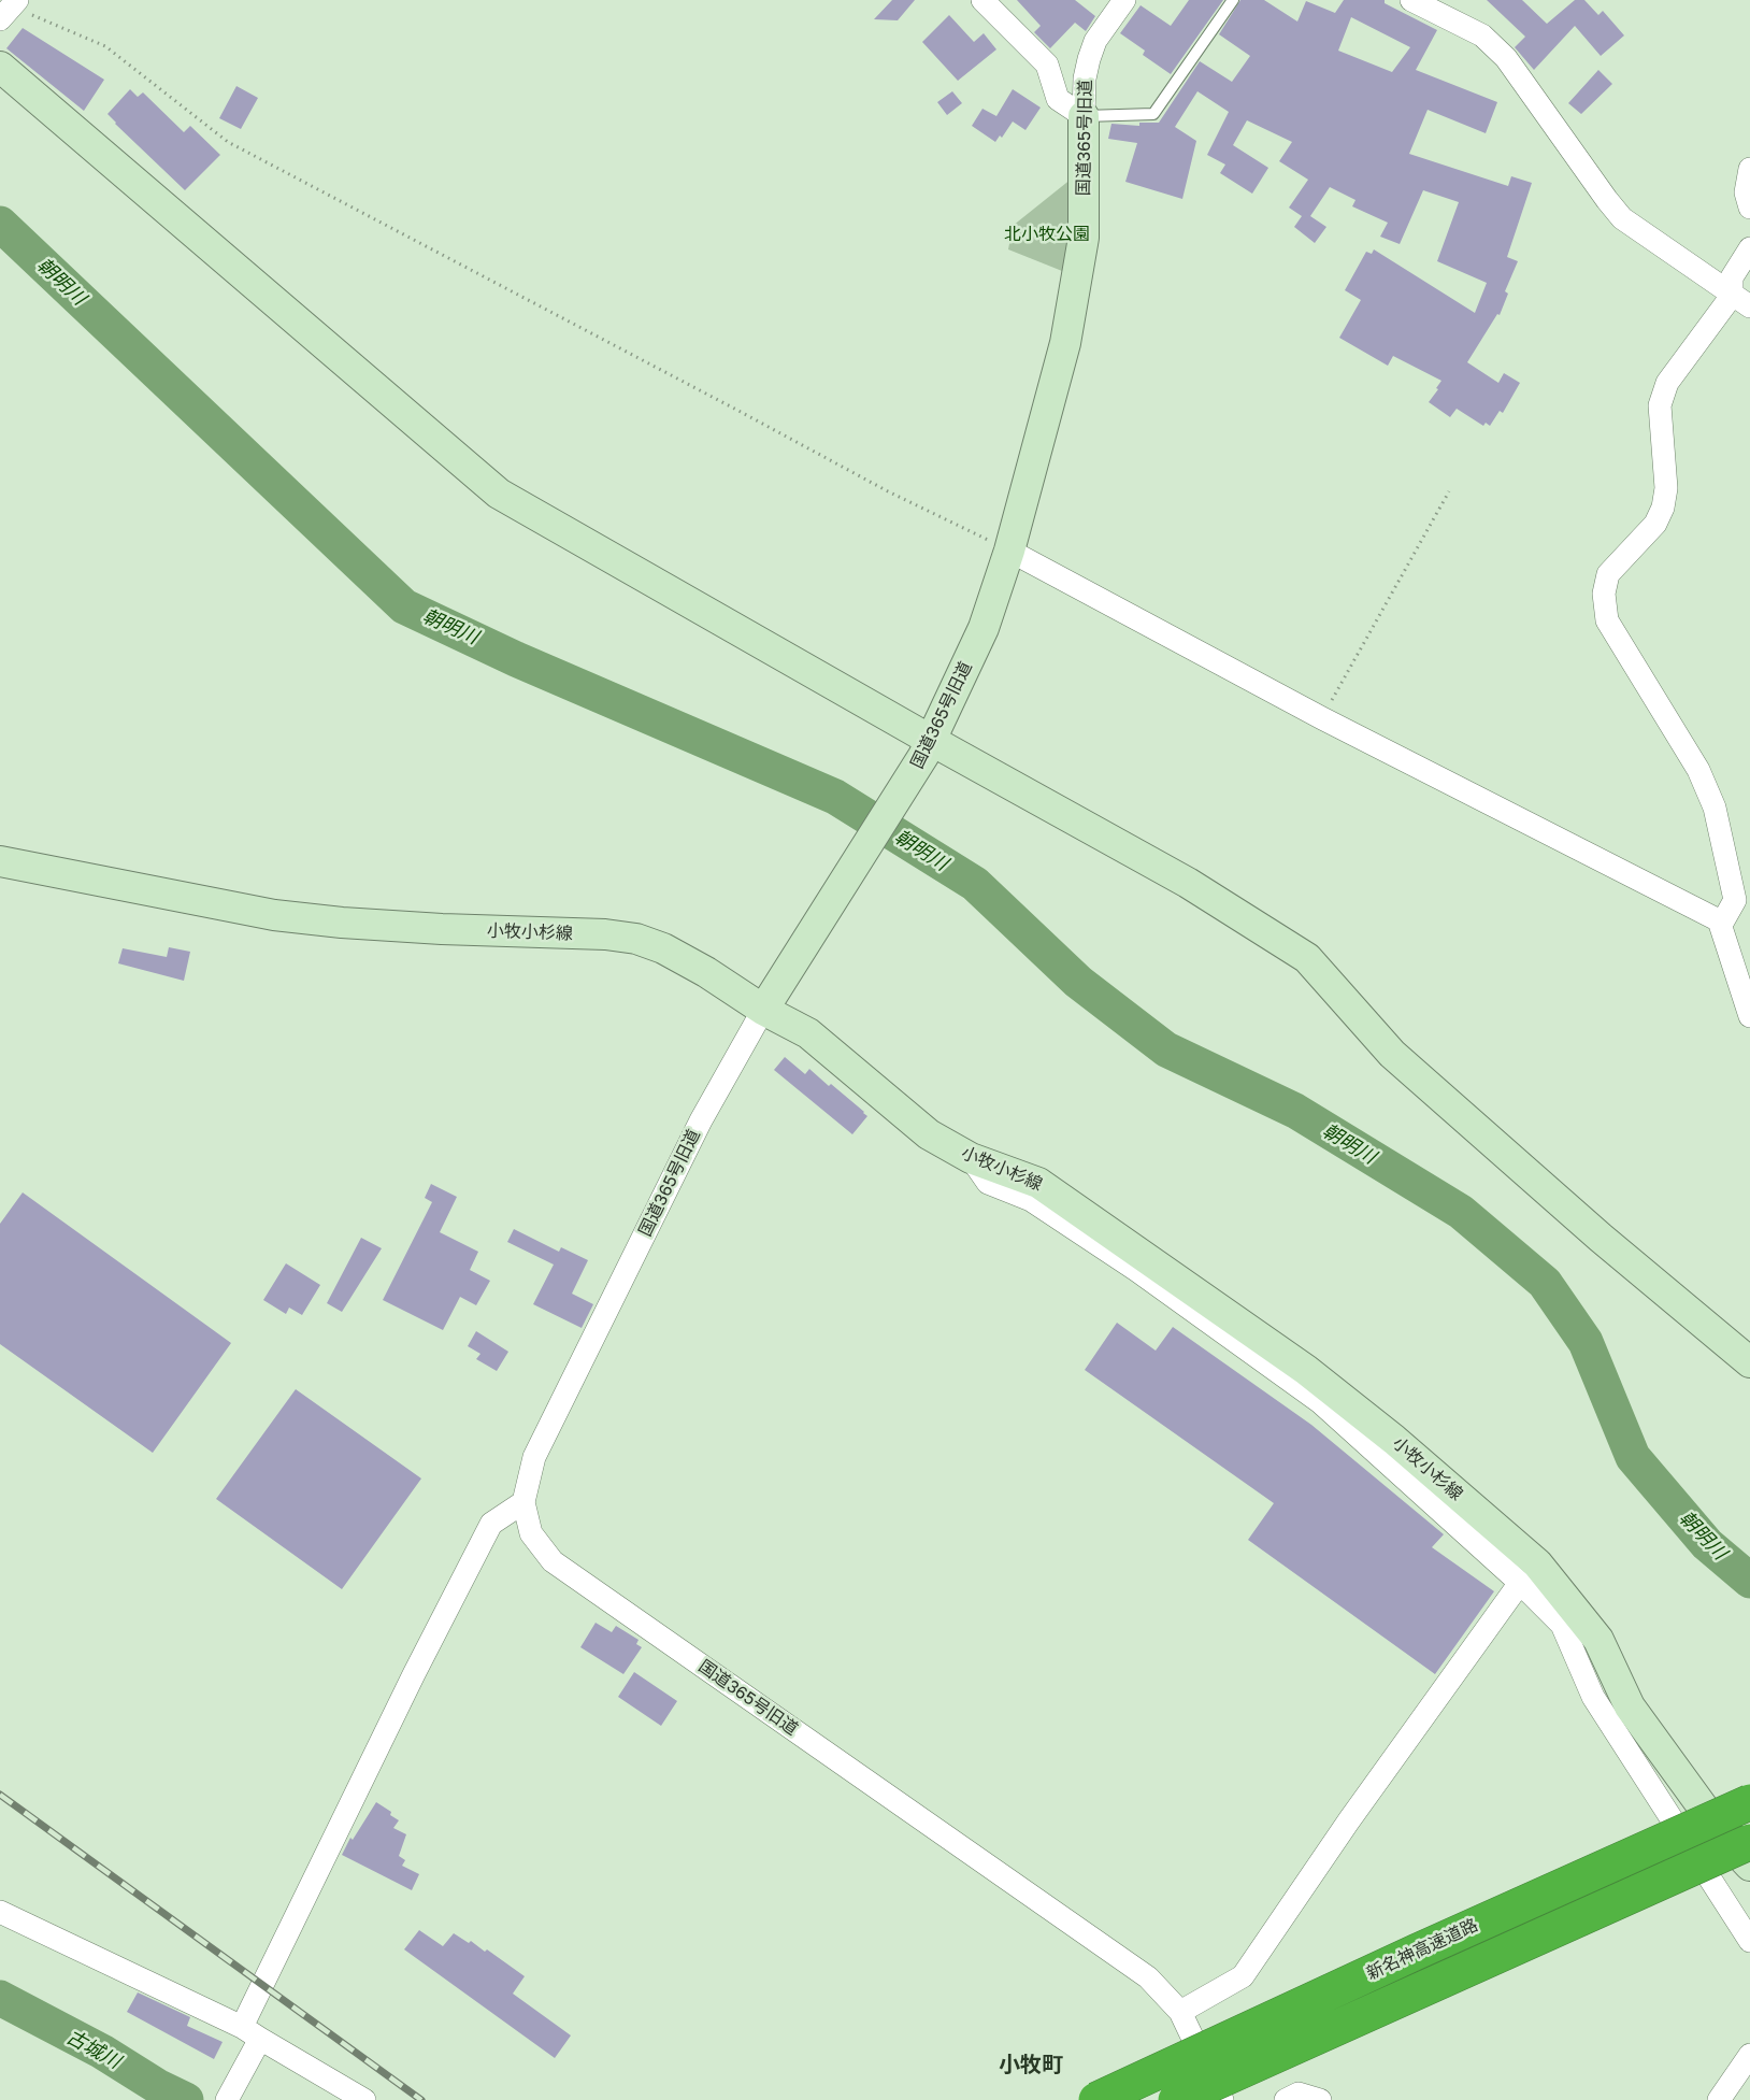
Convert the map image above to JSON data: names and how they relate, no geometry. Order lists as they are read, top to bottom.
{
  "streets": {
    "highway": ["新名神高速道路"],
    "street": ["国道365号旧道", "小牧小杉線"]
  },
  "crossings": [
    ["国道365号旧道", "小牧小杉線"]
  ],
  "districts": ["小牧町"],
  "water": ["朝明川", "古城川"],
  "parks": ["北小牧公園"]
}
